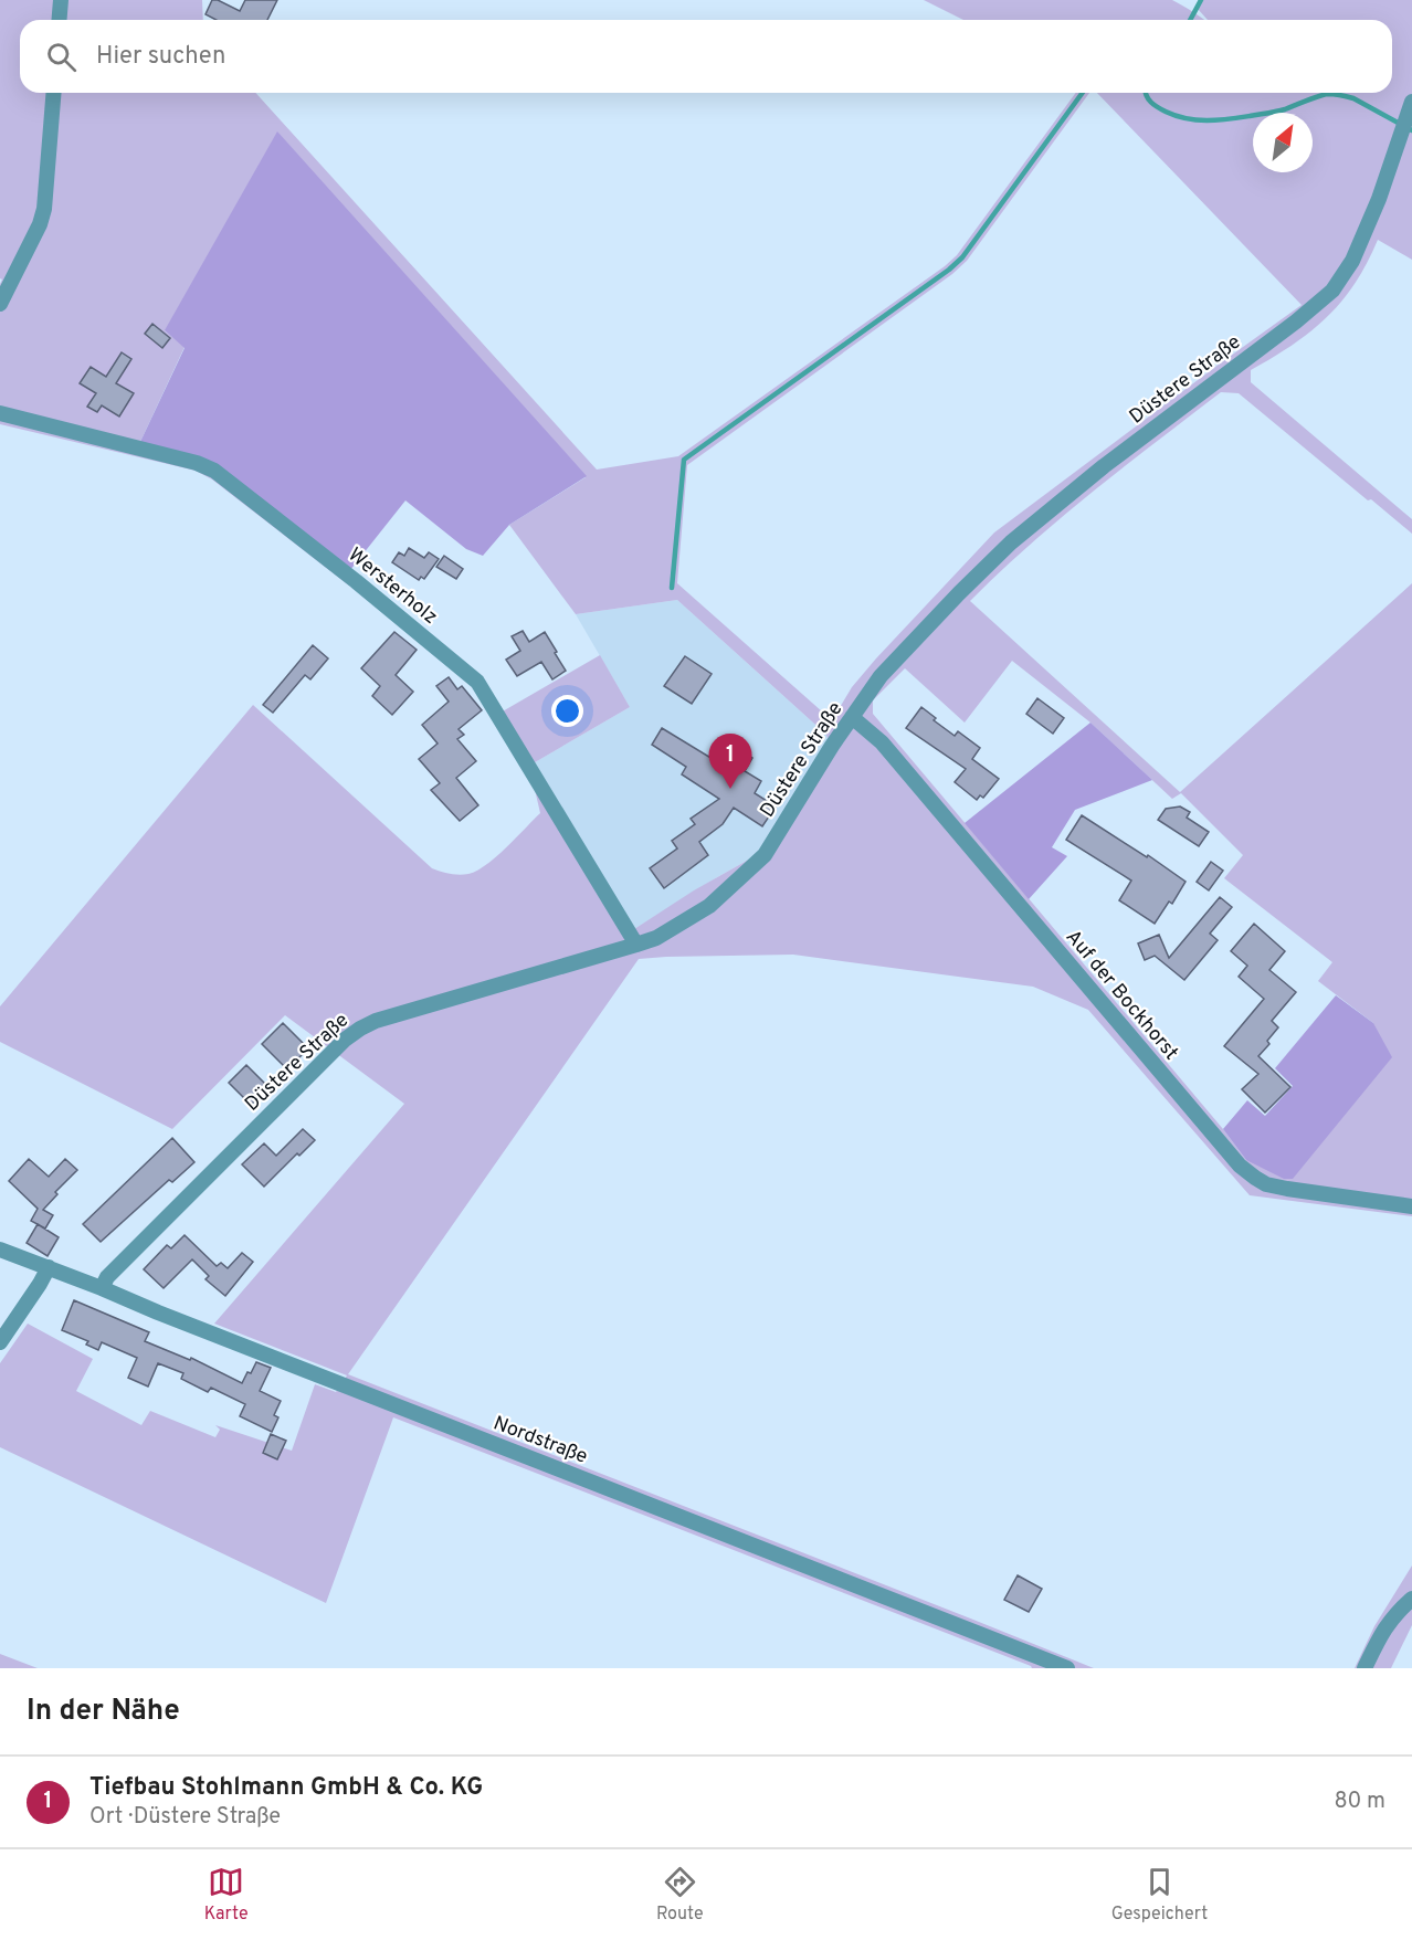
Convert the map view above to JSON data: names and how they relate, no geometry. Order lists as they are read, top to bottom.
{
  "streets": {
    "street": [
      "Düstere Straße",
      "Wersterholz",
      "Auf der Bockhorst",
      "Nordstraße"
    ]
  },
  "crossings": [
    ["Düstere Straße", "Wersterholz"],
    ["Düstere Straße", "Auf der Bockhorst"],
    ["Düstere Straße", "Nordstraße"]
  ],
  "north": "top right",
  "page": {
    "search": "Hier suchen",
    "pins": "1",
    "heading": "In der Nähe",
    "list": [
      {
        "mark": "1",
        "name": "Tiefbau Stohlmann GmbH & Co. KG",
        "note": "Ort · Düstere Straße",
        "value": "80 m"
      }
    ],
    "nav": ["Karte", "Route", "Gespeichert"]
  }
}
